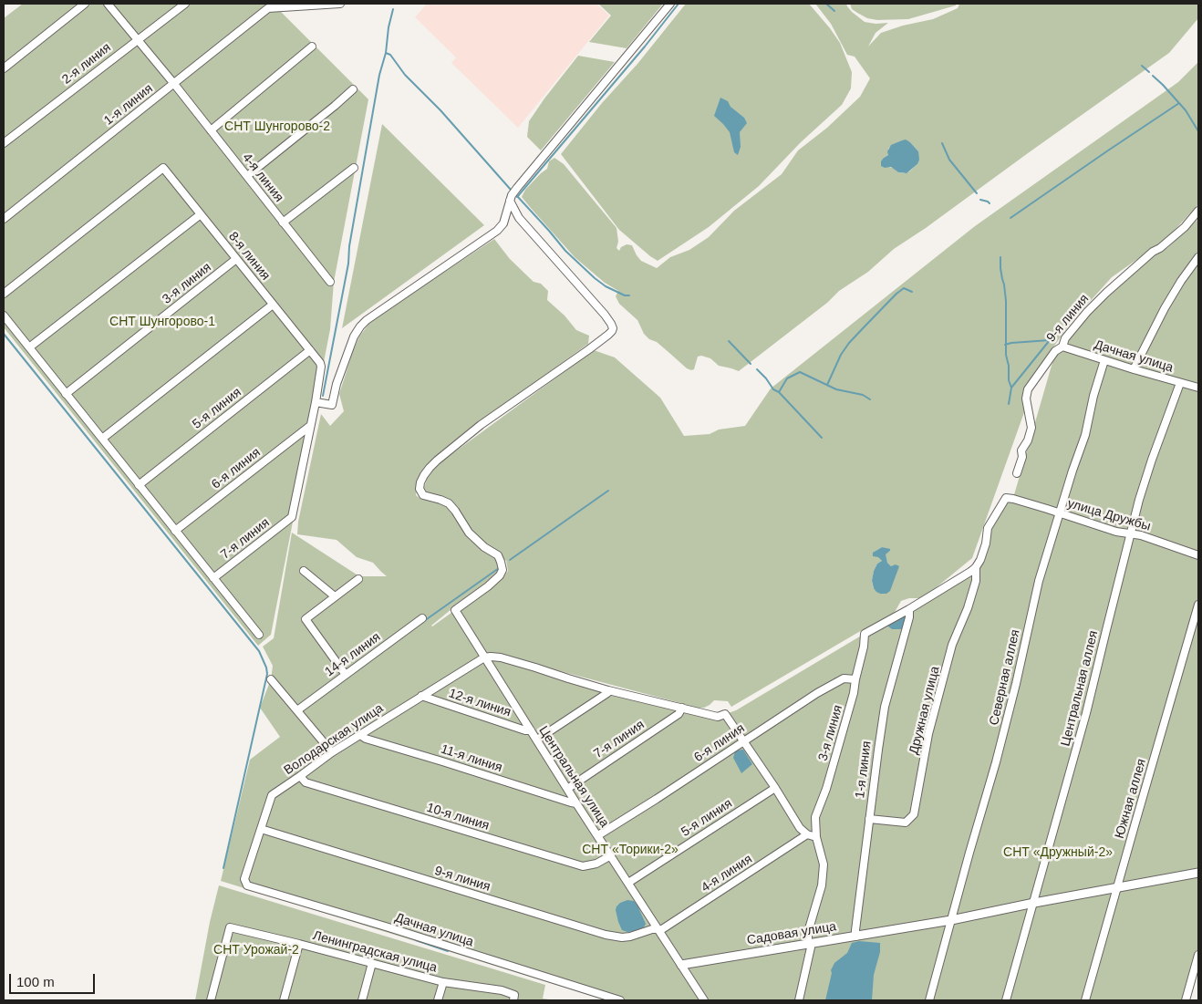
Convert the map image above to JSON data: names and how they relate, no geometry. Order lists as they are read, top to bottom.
{
  "streets": {
    "street": [
      "2-я линия",
      "1-я линия",
      "4-я линия",
      "8-я линия",
      "3-я линия",
      "9-я линия",
      "Дачная улица",
      "5-я линия",
      "6-я линия",
      "улица Дружбы",
      "7-я линия",
      "14-я линия",
      "Северная аллея",
      "Центральная аллея",
      "12-я линия",
      "Дружная улица",
      "Володарская улица",
      "11-я линия",
      "Центральная улица",
      "Южная аллея",
      "10-я линия",
      "Садовая улица",
      "Ленинградская улица"
    ]
  },
  "crossings": [
    ["2-я линия", "4-я линия"],
    ["1-я линия", "4-я линия"],
    ["1-я линия", "3-я линия"],
    ["1-я линия", "Дружная улица"],
    ["1-я линия", "Садовая улица"],
    ["4-я линия", "9-я линия"],
    ["4-я линия", "Центральная улица"],
    ["8-я линия", "3-я линия"],
    ["8-я линия", "5-я линия"],
    ["3-я линия", "6-я линия"],
    ["9-я линия", "Дачная улица"],
    ["9-я линия", "Володарская улица"],
    ["9-я линия", "Центральная улица"],
    ["Дачная улица", "Северная аллея"],
    ["Дачная улица", "Центральная аллея"],
    ["Дачная улица", "Володарская улица"],
    ["5-я линия", "Центральная улица"],
    ["6-я линия", "7-я линия"],
    ["6-я линия", "Центральная улица"],
    ["улица Дружбы", "Северная аллея"],
    ["улица Дружбы", "Центральная аллея"],
    ["улица Дружбы", "Дружная улица"],
    ["7-я линия", "Центральная улица"],
    ["Северная аллея", "Садовая улица"],
    ["Центральная аллея", "Садовая улица"],
    ["12-я линия", "Володарская улица"],
    ["12-я линия", "Центральная улица"],
    ["Володарская улица", "11-я линия"],
    ["Володарская улица", "Центральная улица"],
    ["Володарская улица", "10-я линия"],
    ["11-я линия", "Центральная улица"],
    ["Центральная улица", "10-я линия"],
    ["Центральная улица", "Садовая улица"],
    ["Южная аллея", "Садовая улица"]
  ],
  "parks": [
    "СНТ Шунгорово-2",
    "СНТ Шунгорово-1",
    "СНТ «Торики-2»",
    "СНТ «Дружный-2»",
    "СНТ Урожай-2"
  ],
  "scale_bar": "100 m"
}
